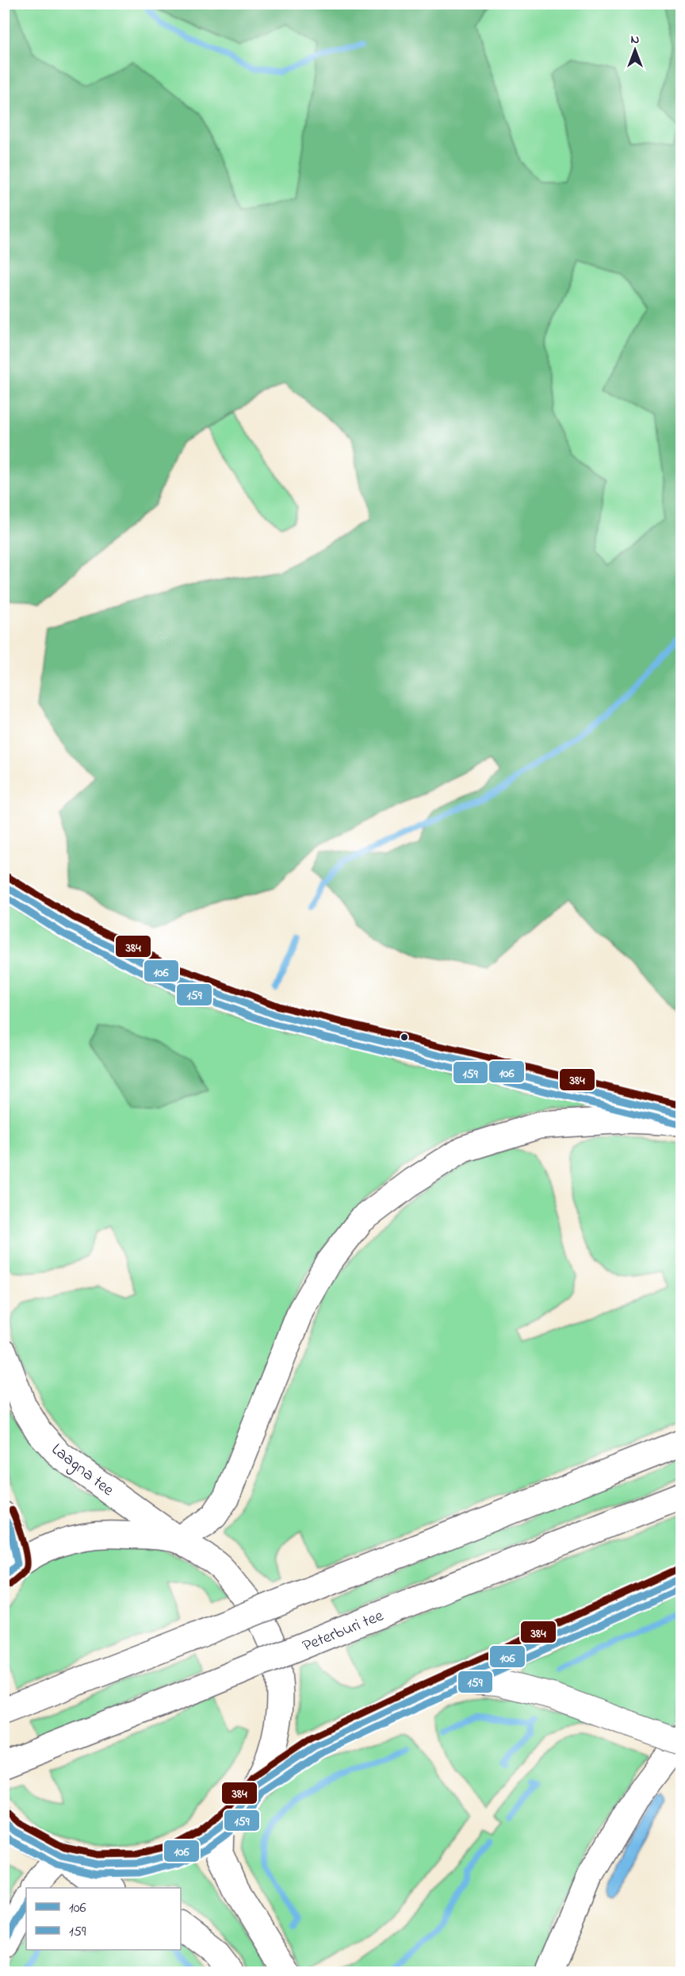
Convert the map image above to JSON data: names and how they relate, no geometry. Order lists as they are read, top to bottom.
{
  "streets": {
    "main road": ["Laagna tee", "Peterburi tee"]
  },
  "lines": ["transit line 384", "transit line 106", "transit line 159"],
  "legend": ["106", "159"],
  "north": "top"
}
